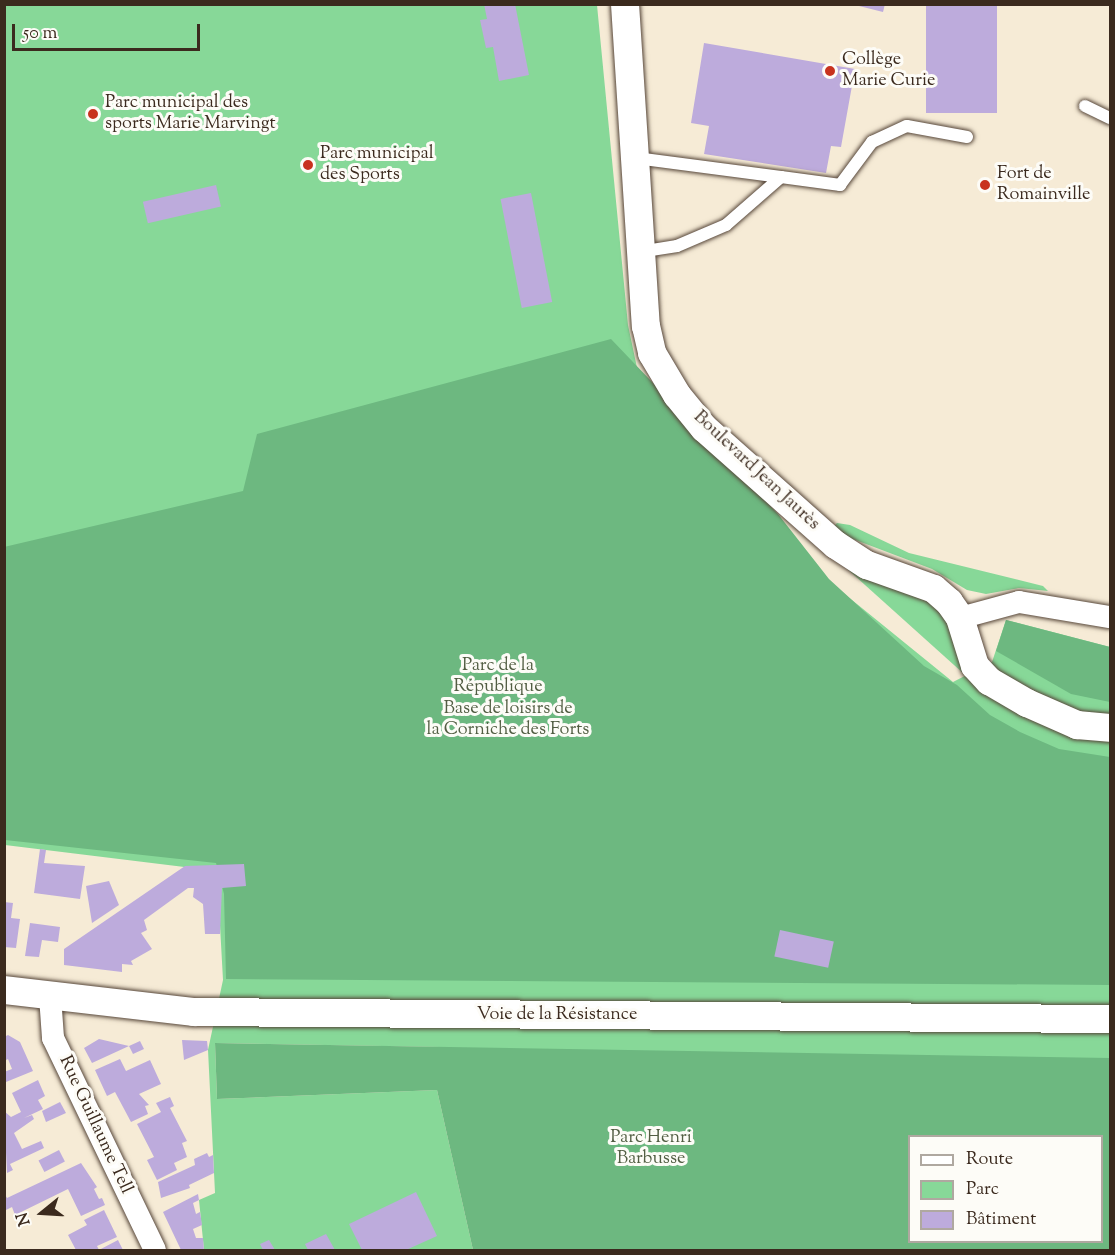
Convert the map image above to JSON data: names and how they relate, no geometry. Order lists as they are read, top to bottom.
{
  "streets": {
    "street": ["Boulevard Jean Jaurès", "Voie de la Résistance", "Rue Guillaume Tell"]
  },
  "crossings": [
    ["Voie de la Résistance", "Rue Guillaume Tell"]
  ],
  "parks": ["Parc de la République", "Base de loisirs de la Corniche des Forts", "Parc Henri Barbusse"],
  "places": [
    "Collège Marie Curie",
    "Parc municipal des sports Marie Marvingt",
    "Parc municipal des Sports",
    "Fort de Romainville"
  ],
  "legend": ["Route", "Parc", "Bâtiment"],
  "scale_bar": "50 m",
  "north": "left"
}
